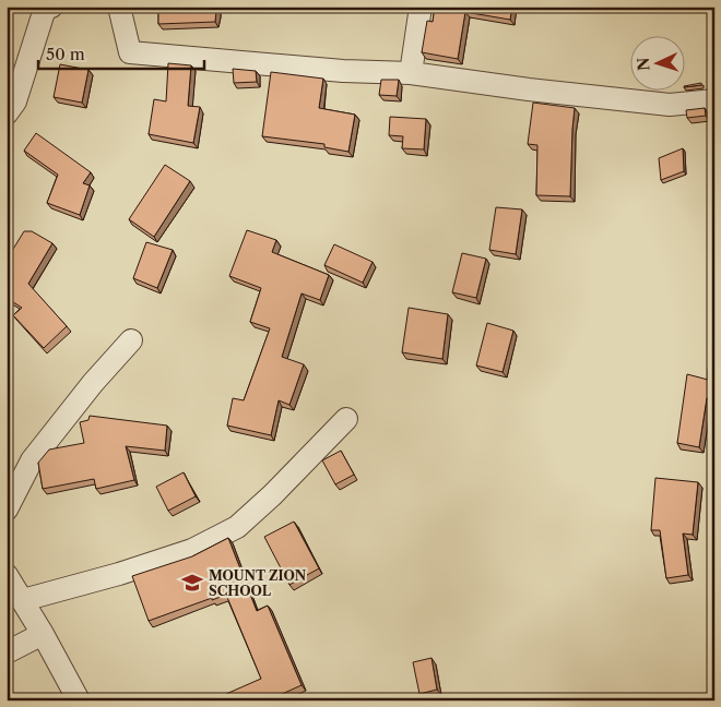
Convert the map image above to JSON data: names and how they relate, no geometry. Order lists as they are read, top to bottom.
{
  "places": {
    "school or university": ["MOUNT ZION SCHOOL"]
  },
  "scale_bar": "50 m",
  "north": "left"
}
